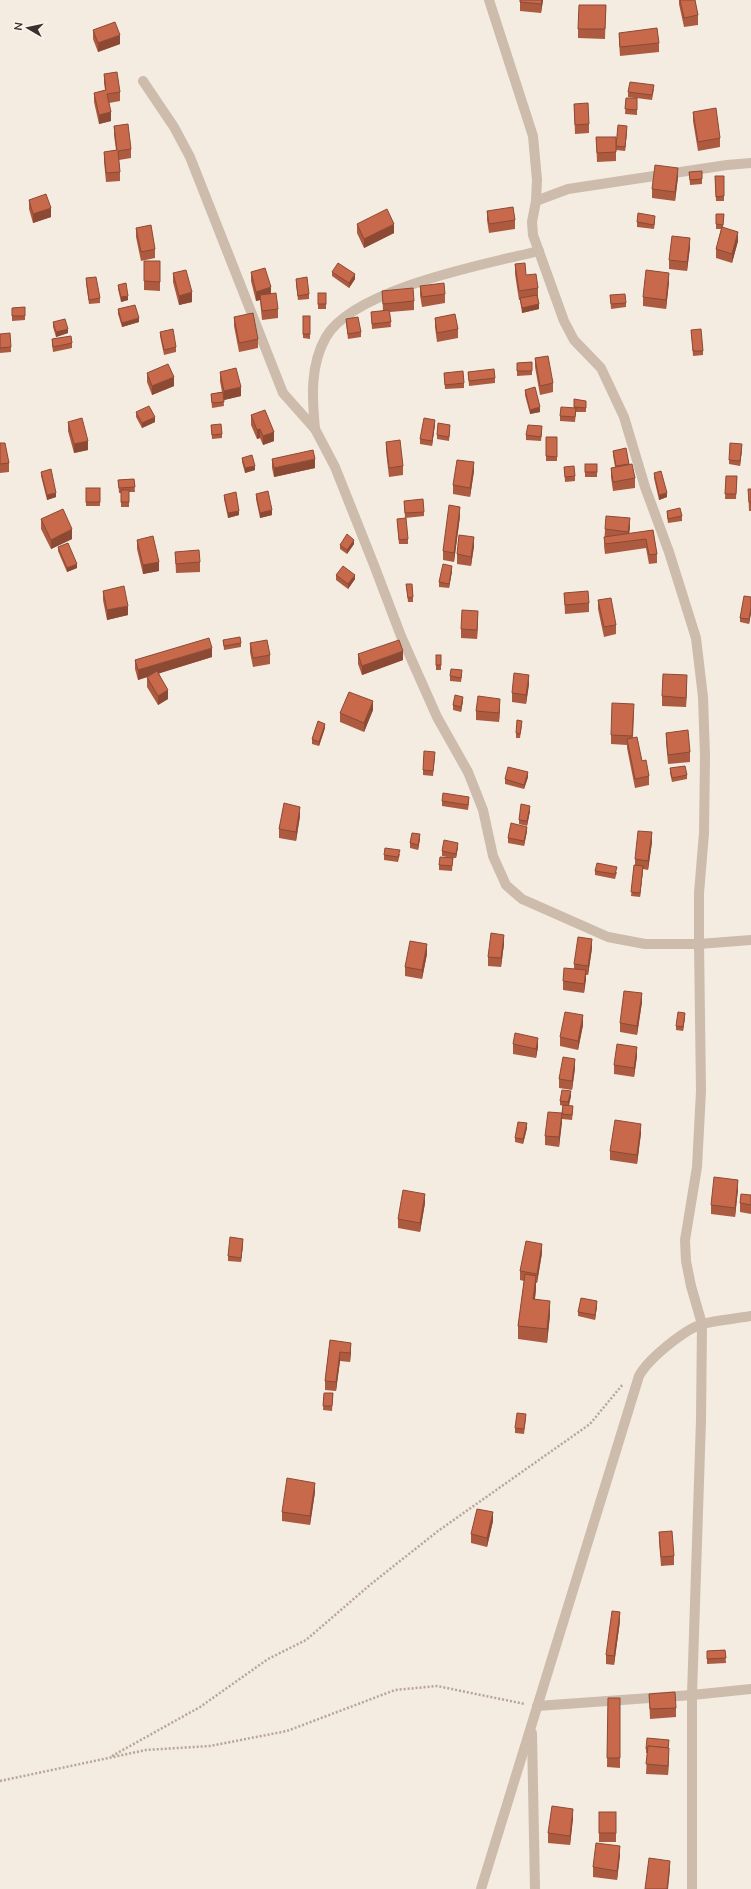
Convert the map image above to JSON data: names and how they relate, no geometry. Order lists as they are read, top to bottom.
{
  "north": "left"
}
